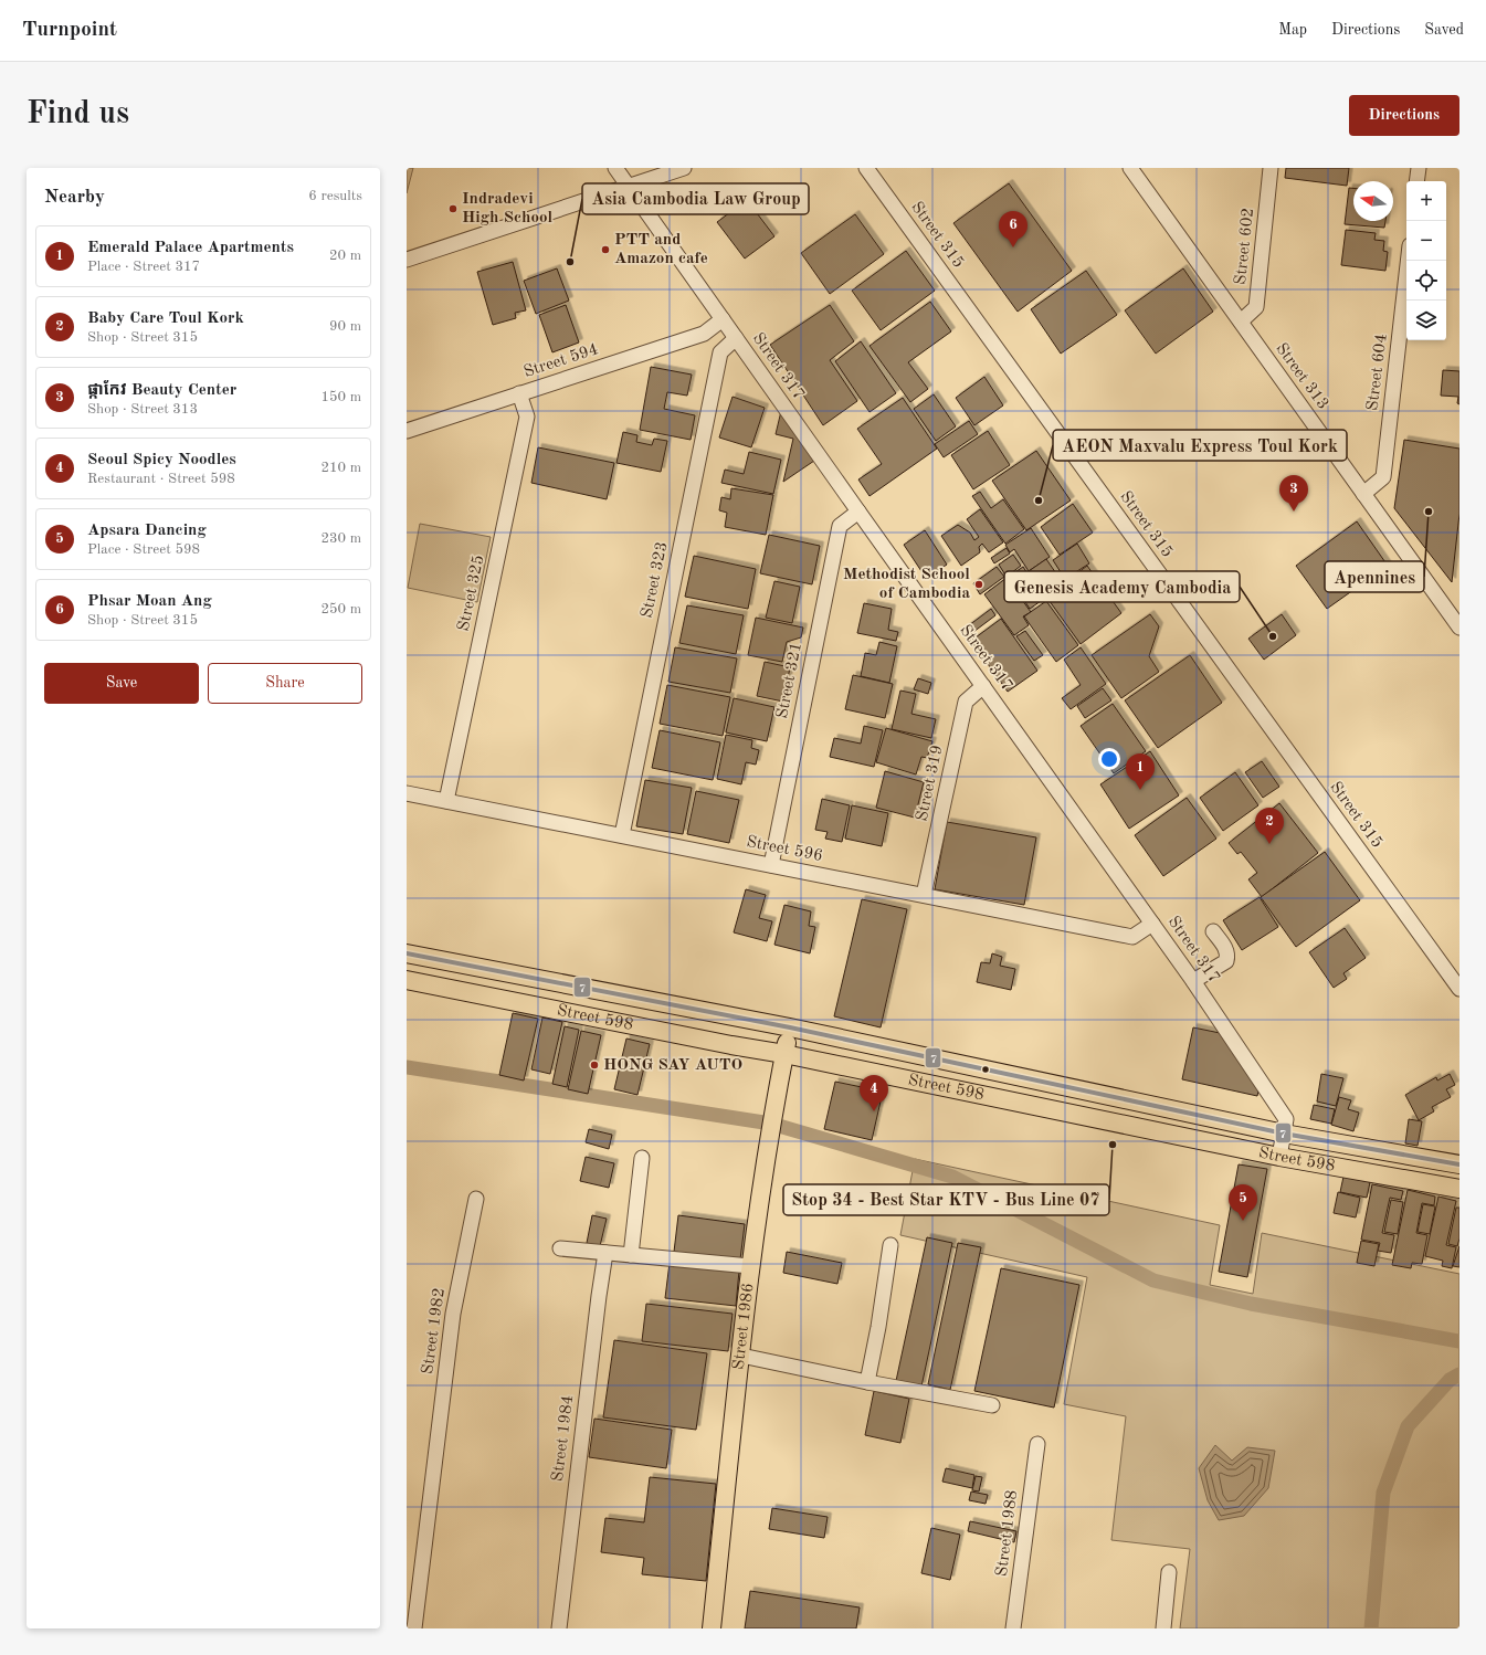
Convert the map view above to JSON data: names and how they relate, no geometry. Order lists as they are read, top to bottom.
{
  "streets": {
    "main road": ["Street 598", "Street 1986"],
    "street": [
      "Street 315",
      "Street 602",
      "Street 594",
      "Street 317",
      "Street 604",
      "Street 313",
      "Street 323",
      "Street 325",
      "Street 321",
      "Street 319",
      "Street 596",
      "Street 1982",
      "Street 1984",
      "Street 1988"
    ]
  },
  "crossings": [
    ["Street 602", "Street 313"],
    ["Street 594", "Street 317"],
    ["Street 594", "Street 325"],
    ["Street 317", "Street 323"],
    ["Street 317", "Street 321"],
    ["Street 317", "Street 319"],
    ["Street 317", "Street 596"],
    ["Street 317", "Street 598"],
    ["Street 604", "Street 313"],
    ["Street 323", "Street 596"],
    ["Street 325", "Street 596"],
    ["Street 321", "Street 596"],
    ["Street 319", "Street 596"],
    ["Street 598", "Street 1986"]
  ],
  "places": [
    "Indradevi High School",
    "PTT and Amazon cafe",
    "Asia Cambodia Law Group",
    "AEON Maxvalu Express Toul Kork",
    "Apennines",
    "Methodist School of Cambodia",
    "Genesis Academy Cambodia",
    "HONG SAY AUTO",
    "Stop 34 - Best Star KTV - Bus Line 07"
  ],
  "lines": ["transit line 7"],
  "north": "left",
  "page": {
    "header": "Turnpoint",
    "nav": ["Map", "Directions", "Saved"],
    "buttons": [
      "Directions",
      ["Save", "Share"]
    ],
    "title": "Find us",
    "heading": ["Nearby", "6 results"],
    "map_buttons": ["+", "−"],
    "pins": [
      "6",
      "3",
      "1",
      "2",
      "4",
      "5"
    ],
    "list": [
      {
        "mark": "1",
        "name": "Emerald Palace Apartments",
        "note": "Place · Street 317",
        "value": "20 m"
      },
      {
        "mark": "2",
        "name": "Baby Care Toul Kork",
        "note": "Shop · Street 315",
        "value": "90 m"
      },
      {
        "mark": "3",
        "name": "ផ្កាកែវ Beauty Center",
        "note": "Shop · Street 313",
        "value": "150 m"
      },
      {
        "mark": "4",
        "name": "Seoul Spicy Noodles",
        "note": "Restaurant · Street 598",
        "value": "210 m"
      },
      {
        "mark": "5",
        "name": "Apsara Dancing",
        "note": "Place · Street 598",
        "value": "230 m"
      },
      {
        "mark": "6",
        "name": "Phsar Moan Ang",
        "note": "Shop · Street 315",
        "value": "250 m"
      }
    ]
  }
}
